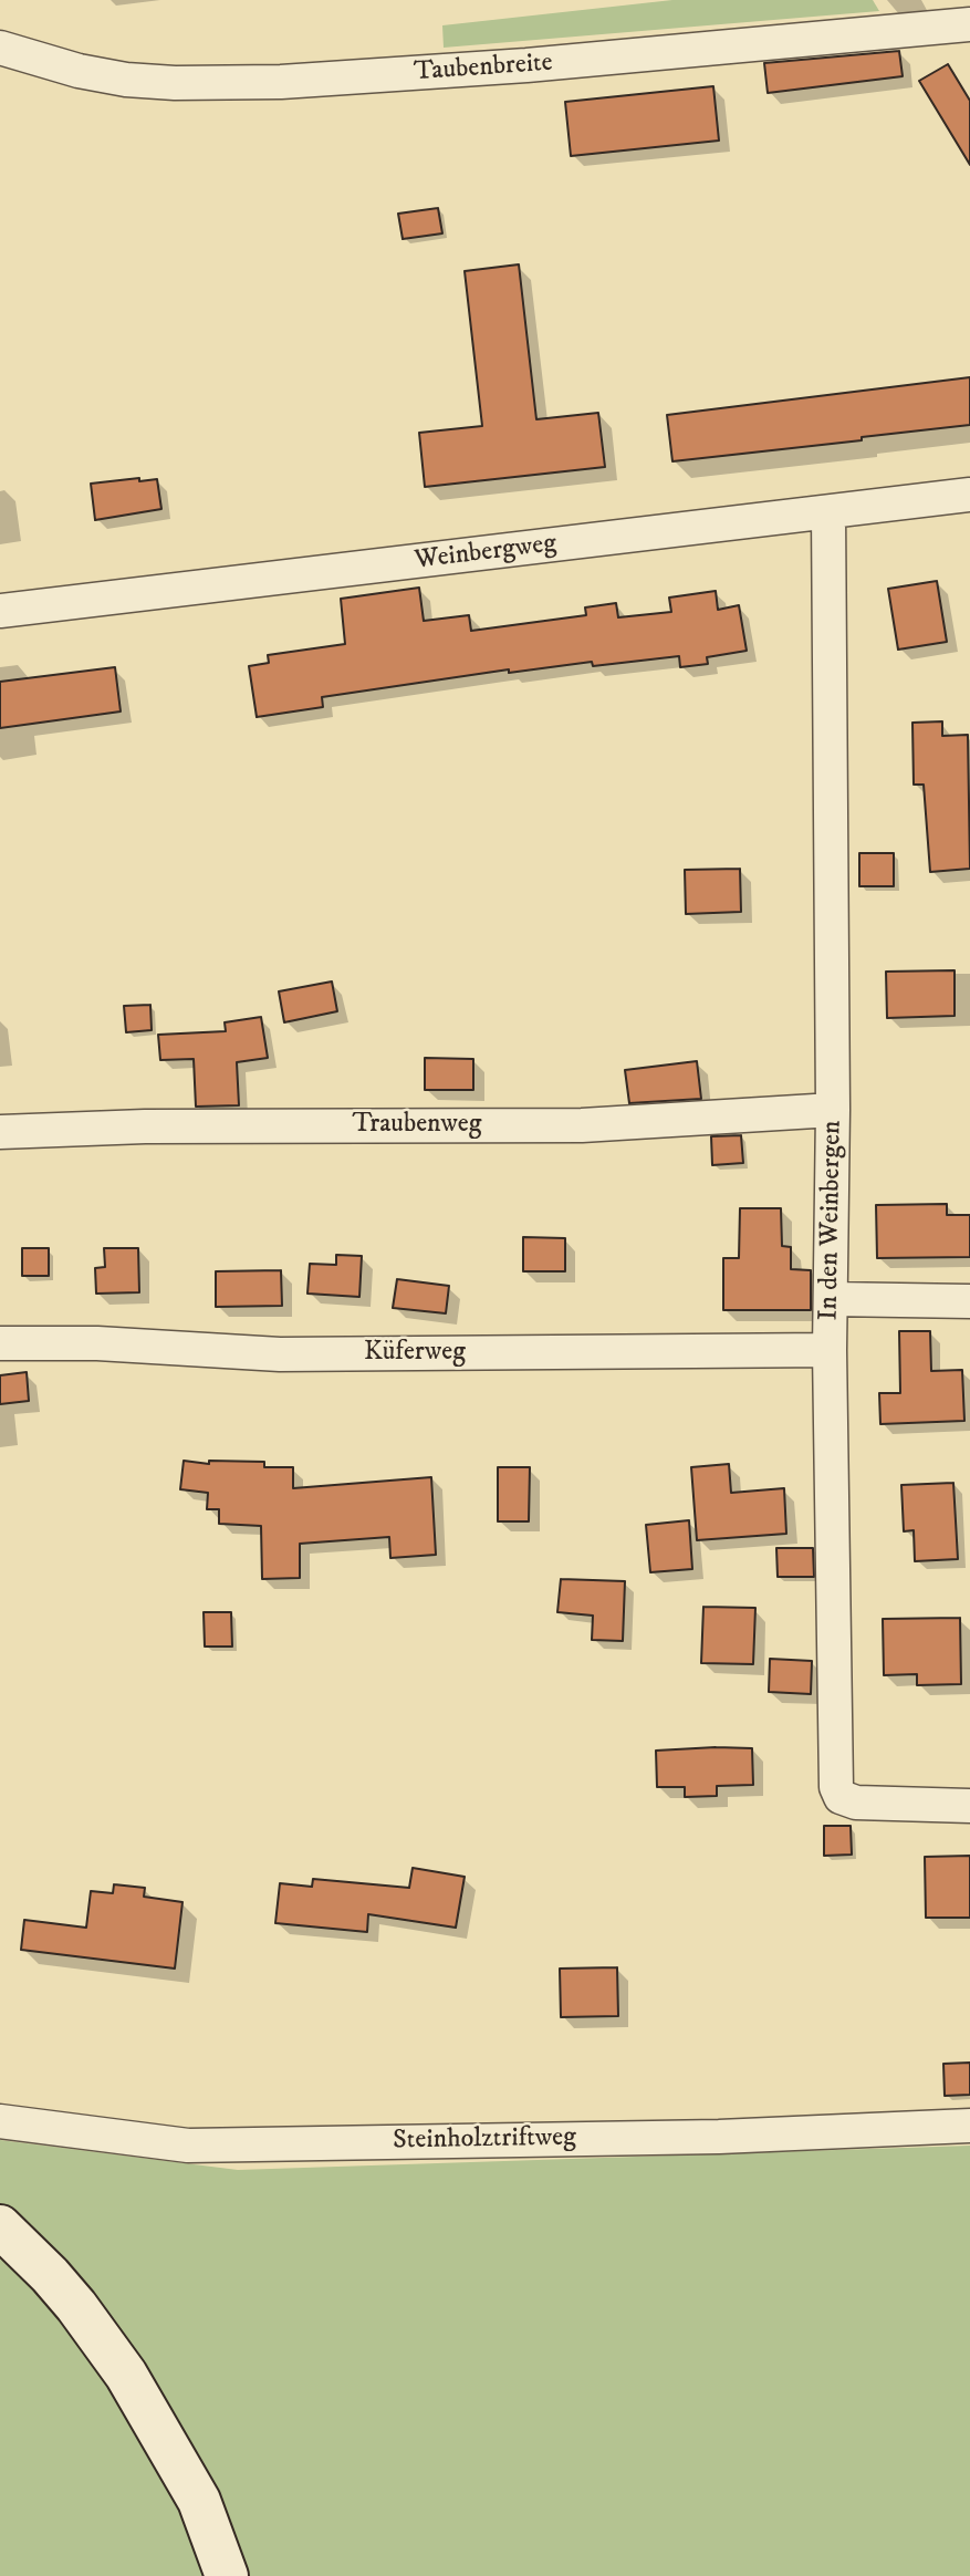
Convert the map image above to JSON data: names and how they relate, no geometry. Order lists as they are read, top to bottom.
{
  "streets": {
    "street": [
      "Taubenbreite",
      "Weinbergweg",
      "Traubenweg",
      "In den Weinbergen",
      "Küferweg",
      "Steinholztriftweg"
    ]
  },
  "crossings": [
    ["Weinbergweg", "In den Weinbergen"],
    ["Traubenweg", "In den Weinbergen"],
    ["In den Weinbergen", "Küferweg"]
  ]
}
